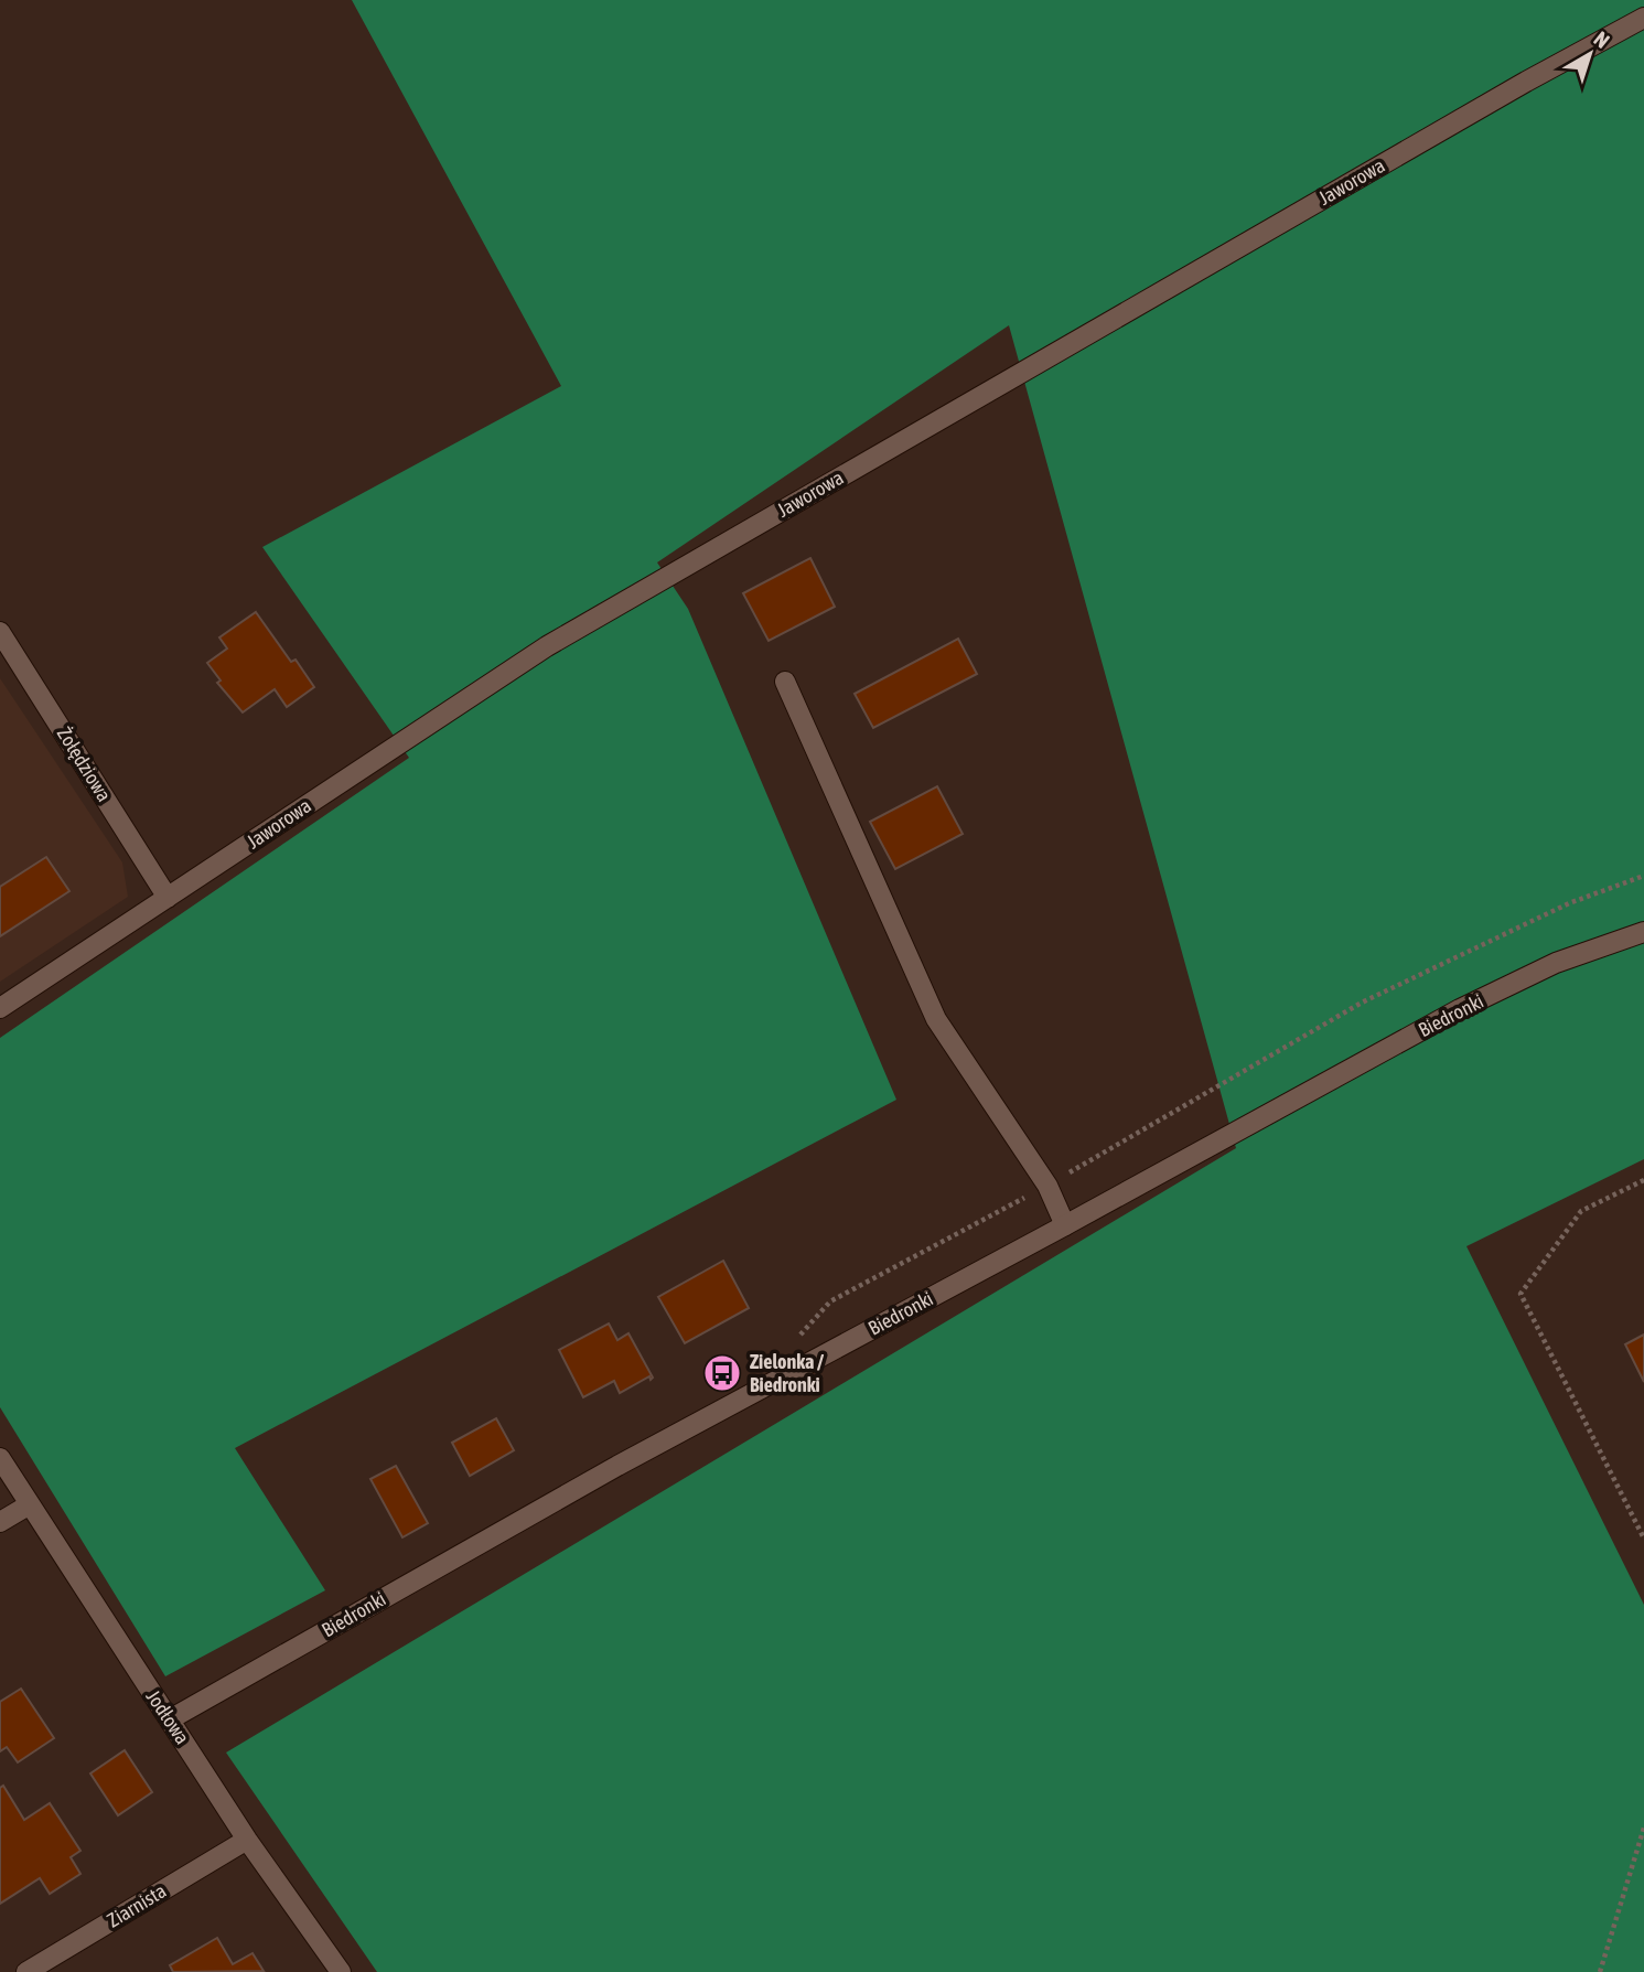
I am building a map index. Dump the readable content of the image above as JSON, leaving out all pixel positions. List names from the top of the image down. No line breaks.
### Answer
{"streets":{"street":["Jaworowa","Żołędziowa","Biedronki","Jodłowa","Ziarnista"]},"crossings":[["Jaworowa","Żołędziowa"],["Biedronki","Jodłowa"],["Jodłowa","Ziarnista"]],"places":{"bus stop":["Zielonka / Biedronki"]},"north":"top right"}
